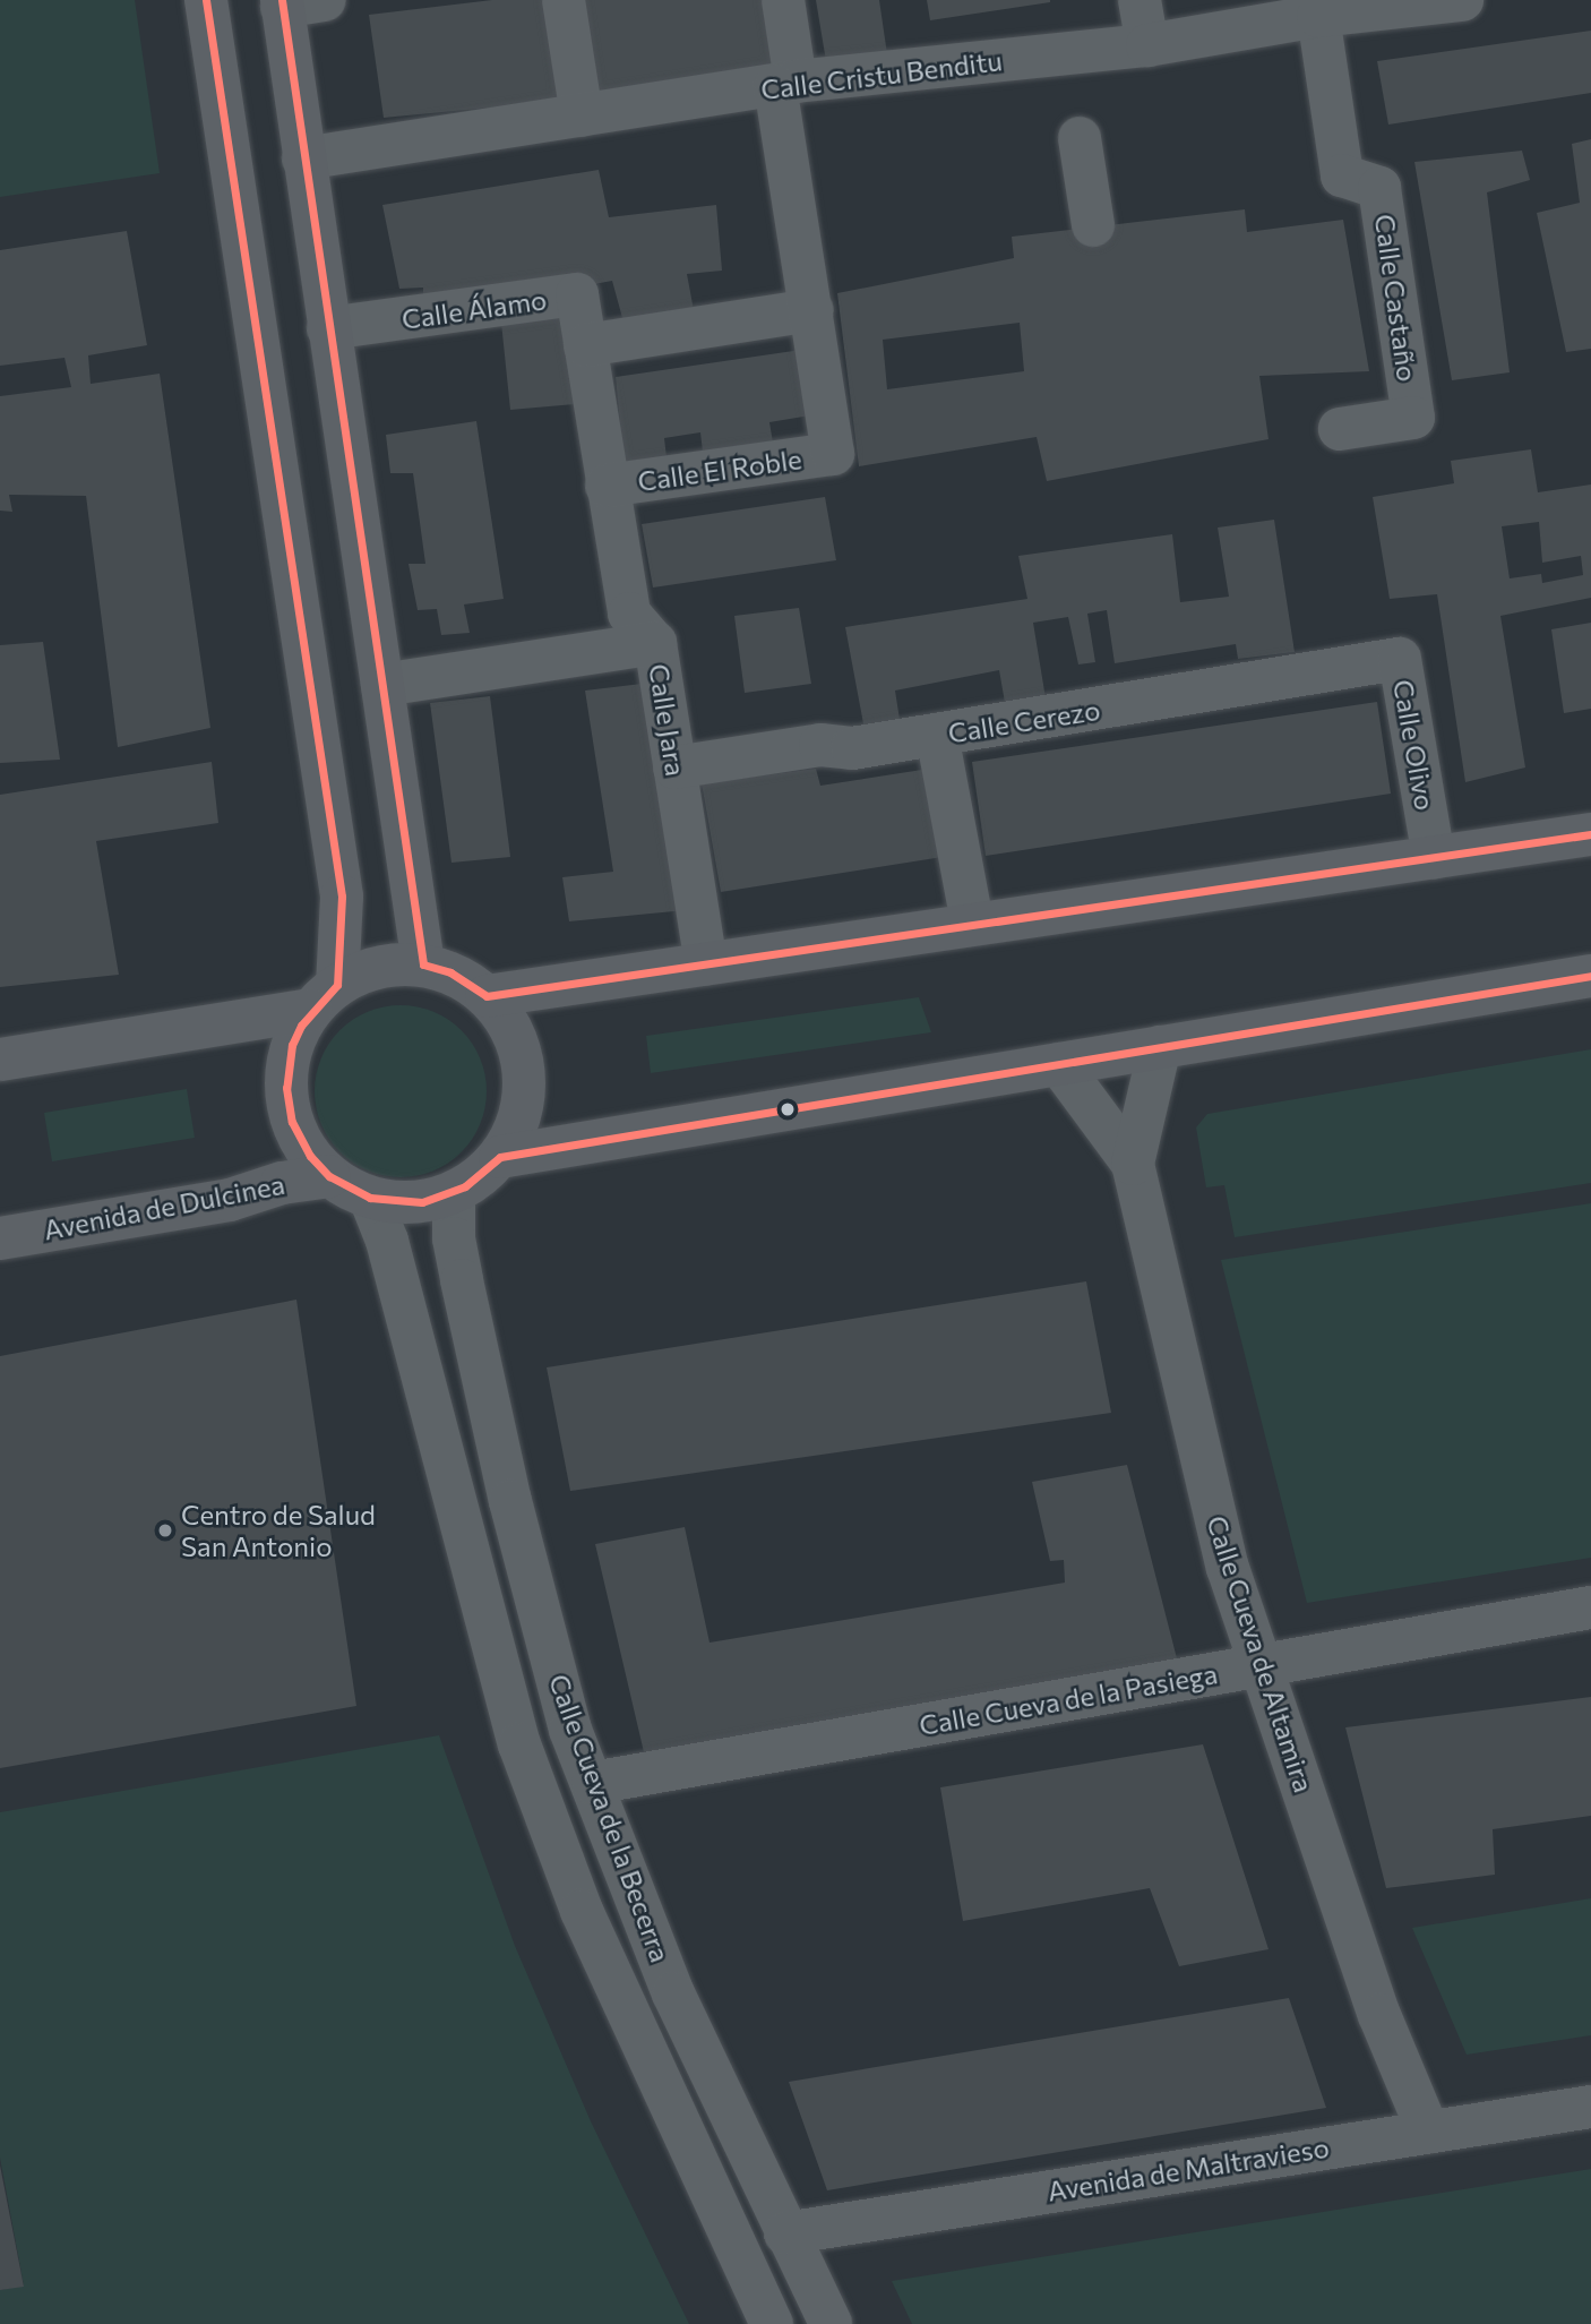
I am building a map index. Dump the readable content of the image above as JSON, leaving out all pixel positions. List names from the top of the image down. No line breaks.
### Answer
{"streets":{"main road":["Avenida de Dulcinea"],"street":["Calle Cristu Benditu","Calle Castaño","Calle Álamo","Calle El Roble","Calle Jara","Calle Cerezo","Calle Olivo","Calle Cueva de Altamira","Calle Cueva de la Pasiega","Calle Cueva de la Becerra","Avenida de Maltravieso"]},"crossings":[["Calle Cristu Benditu","Calle Castaño"],["Calle Álamo","Calle Jara"],["Calle El Roble","Calle Jara"],["Calle Jara","Calle Cerezo"],["Calle Cerezo","Calle Olivo"],["Avenida de Dulcinea","Calle Cueva de la Becerra"],["Calle Cueva de Altamira","Calle Cueva de la Pasiega"],["Calle Cueva de Altamira","Avenida de Maltravieso"],["Calle Cueva de la Pasiega","Calle Cueva de la Becerra"],["Calle Cueva de la Becerra","Avenida de Maltravieso"]],"places":["Centro de Salud San Antonio"]}
